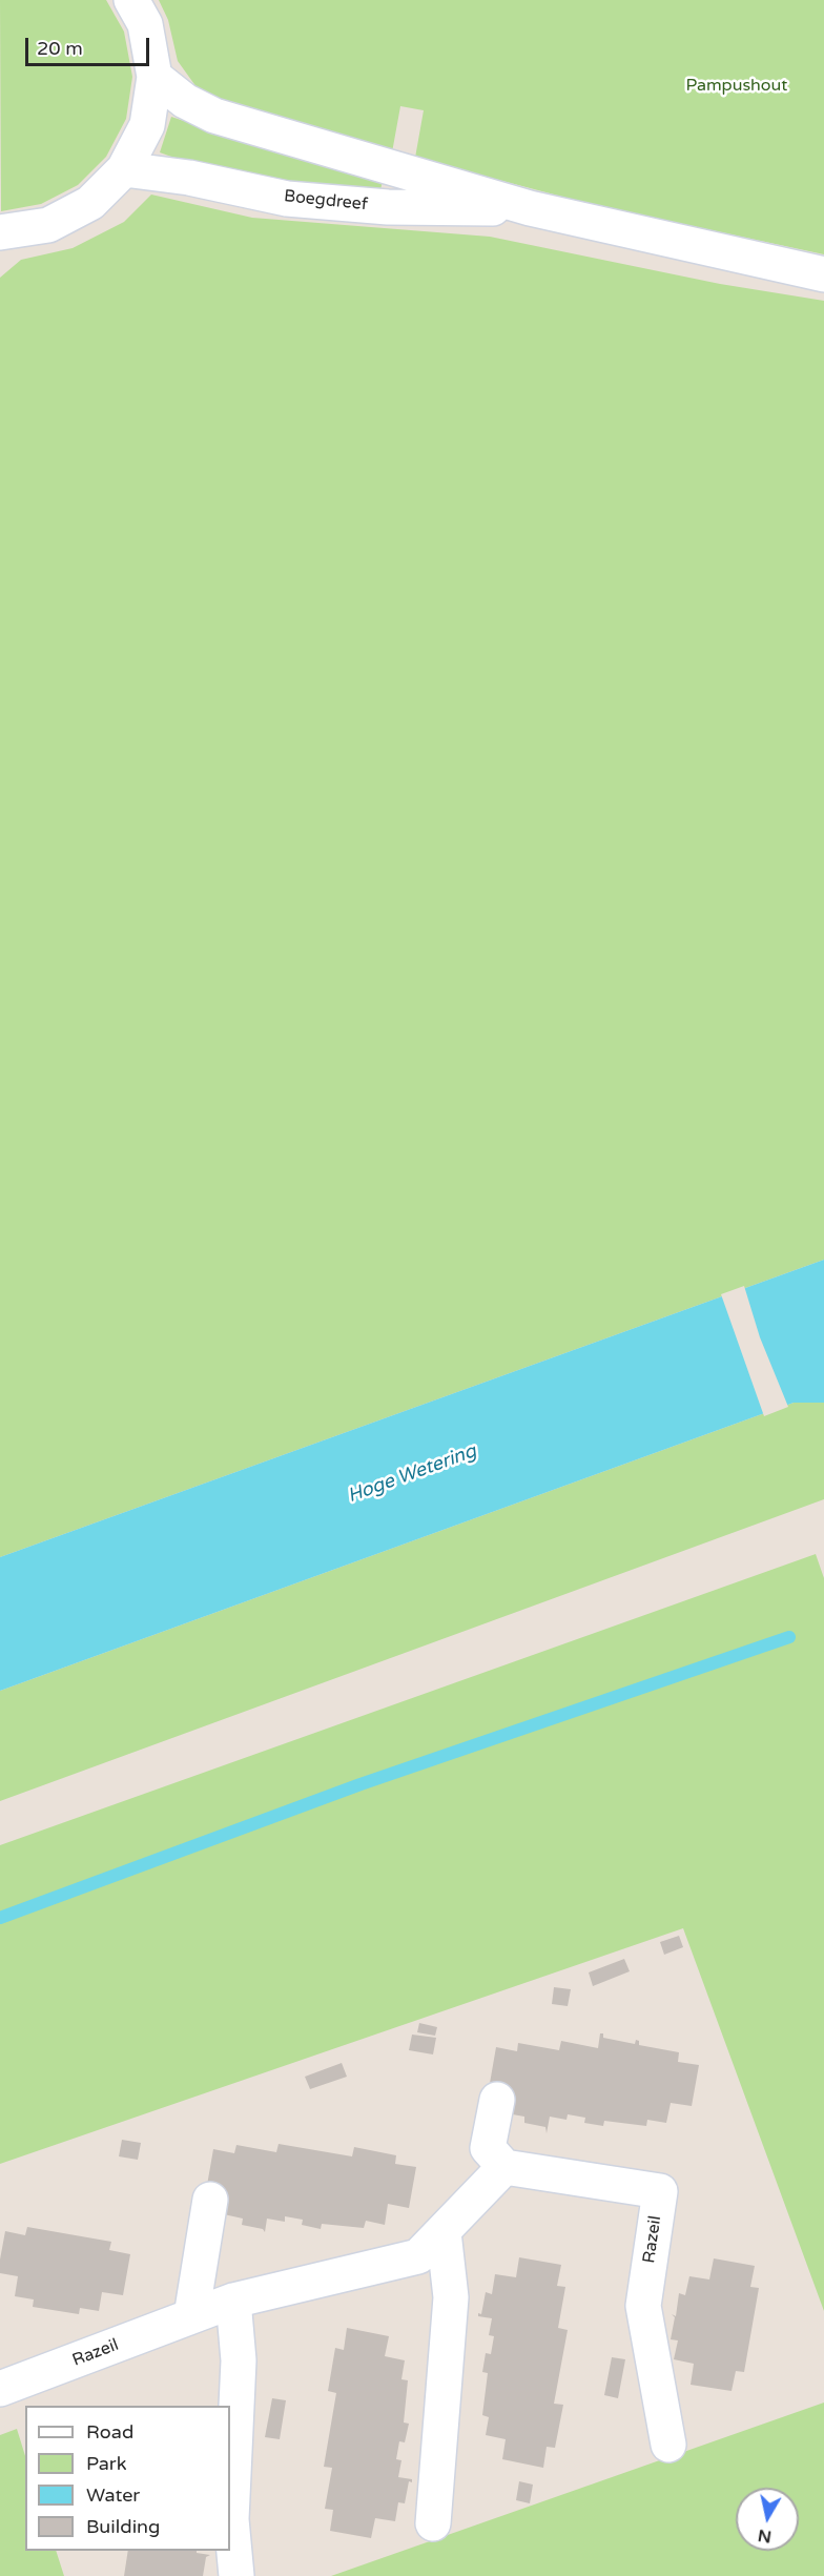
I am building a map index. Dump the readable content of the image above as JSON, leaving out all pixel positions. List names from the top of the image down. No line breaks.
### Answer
{"streets":{"street":["Boegdreef","Razeil"]},"water":["Hoge Wetering"],"parks":["Pampushout"],"legend":["Road","Park","Water","Building"],"scale_bar":"20 m","north":"bottom"}
